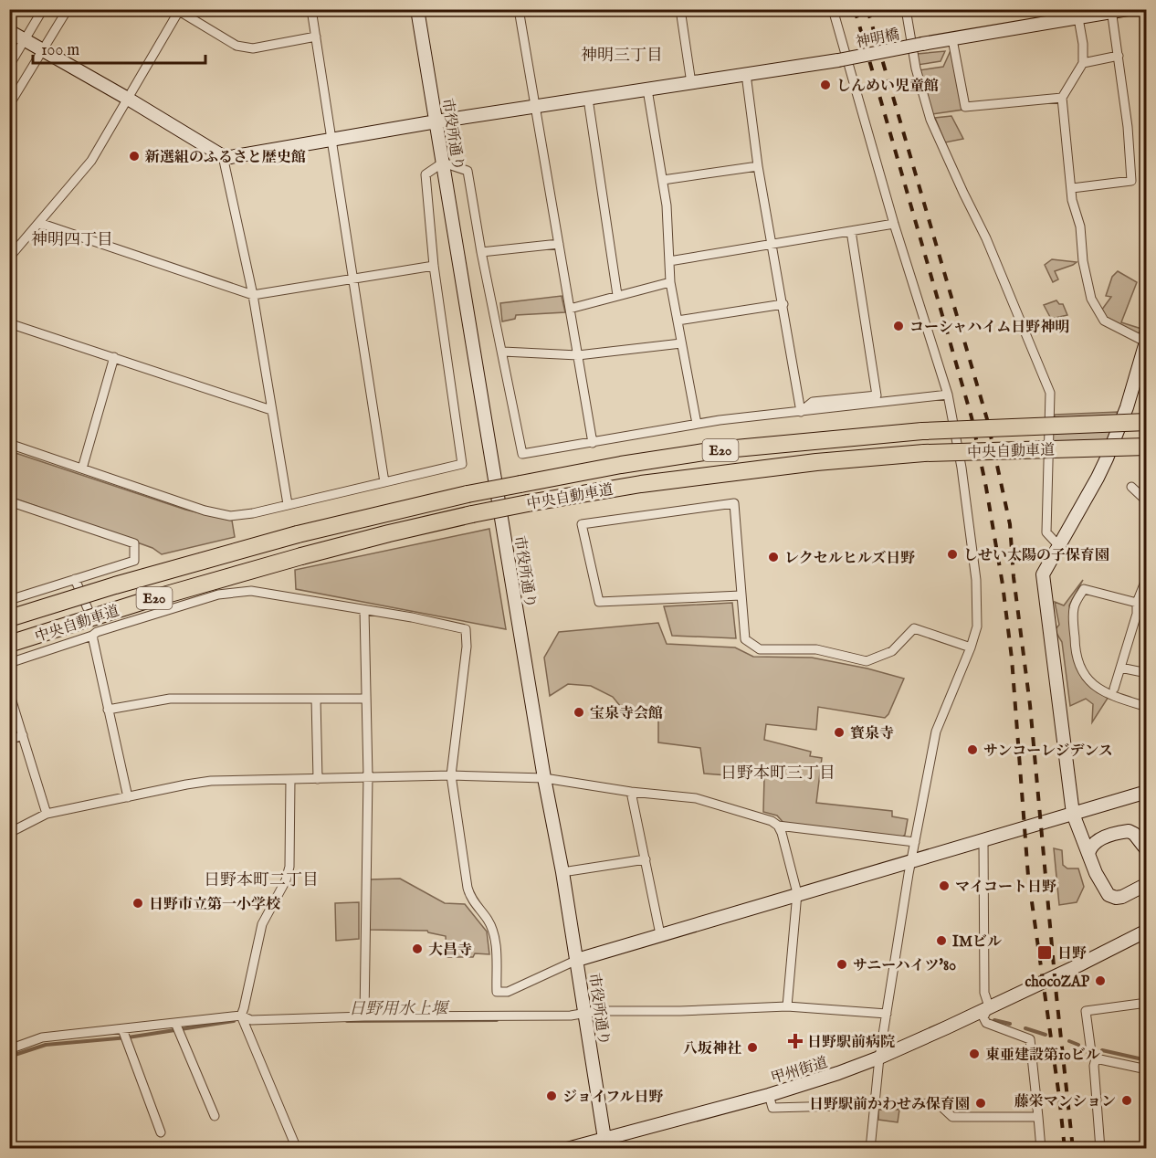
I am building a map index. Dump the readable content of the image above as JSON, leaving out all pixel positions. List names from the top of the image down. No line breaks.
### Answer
{"streets":{"highway":["E20","中央自動車道"],"street":["神明橋","市役所通り","甲州街道"]},"crossings":[["神明橋","市役所通り"],["市役所通り","甲州街道"]],"districts":["神明三丁目","神明四丁目","日野本町三丁目","日野本町二丁目"],"water":["日野用水上堰"],"places":{"other":["しんめい児童館","新選組のふるさと歴史館","コーシャハイム日野神明","しせい太陽の子保育園","レクセルヒルズ日野","宝泉寺会館","寳泉寺","サンコーレジデンス","マイコート日野","日野市立第一小学校","IMビル","大昌寺","サニーハイツ'80","chocoZAP","八坂神社","東亜建設第10ビル","ジョイフル日野","藤栄マンション","日野駅前かわせみ保育園"],"transit":["日野"],"health":["日野駅前病院"]},"scale_bar":"100 m"}
